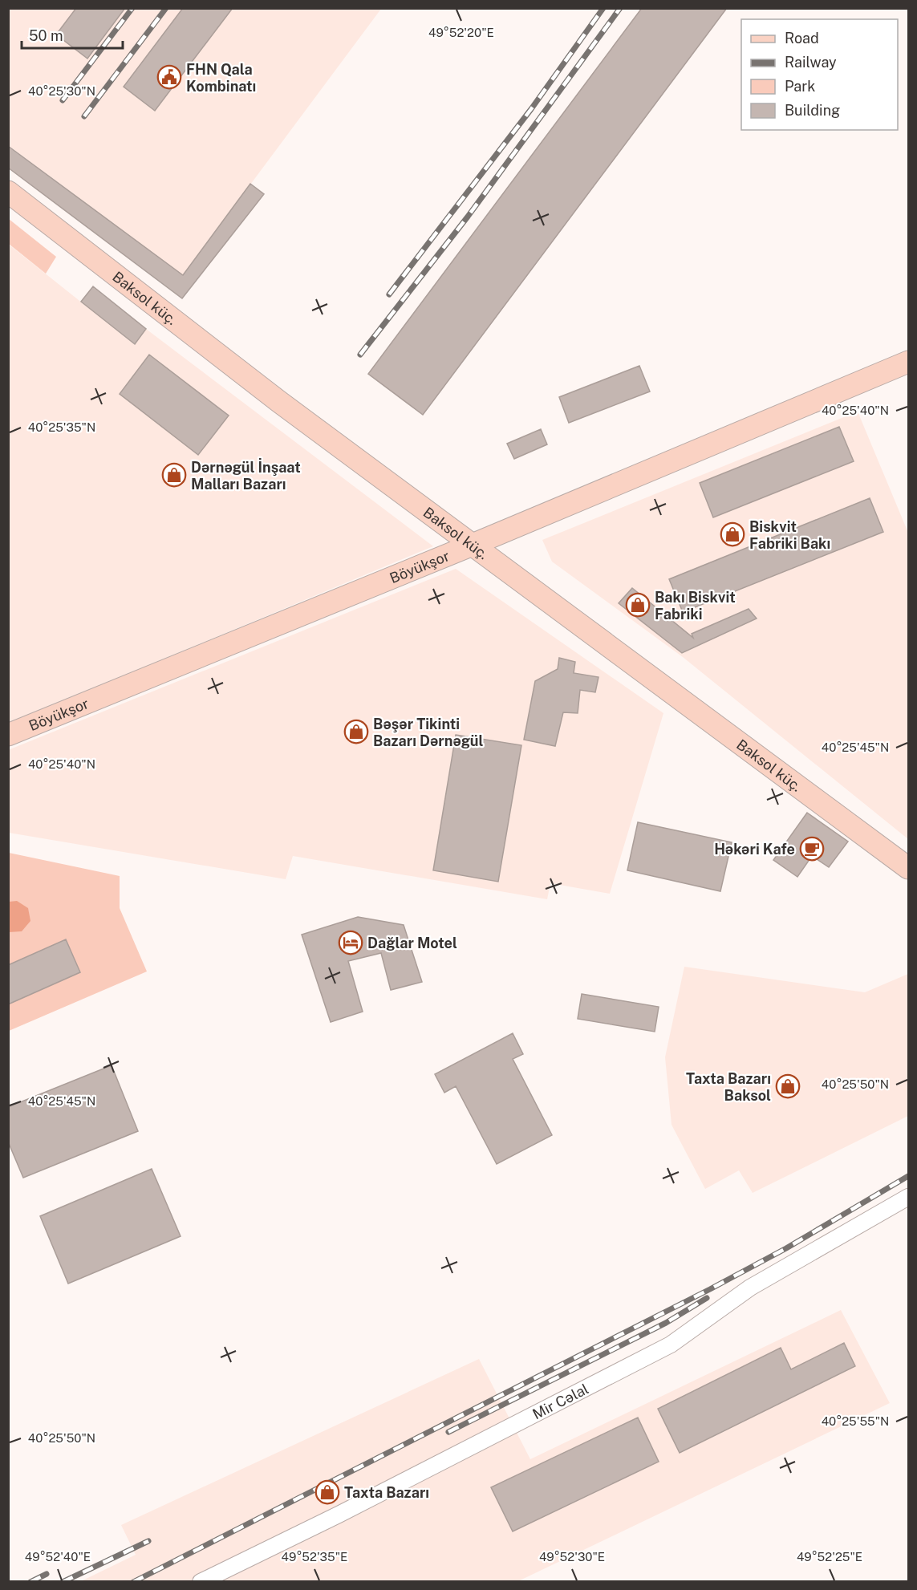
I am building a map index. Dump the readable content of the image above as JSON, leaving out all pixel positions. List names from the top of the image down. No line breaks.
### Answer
{"streets":{"main road":["Baksol küç.","Böyükşor"],"street":["Mir Cəlal"]},"crossings":[["Baksol küç.","Böyükşor"]],"places":{"public building":["FHN Qala Kombinatı"],"shop":["Dərnəgül İnşaat Malları Bazarı","Biskvit Fabriki Bakı","Bakı Biskvit Fabriki","Bəşər Tikinti Bazarı Dərnəgül","Taxta Bazarı Baksol","Taxta Bazarı"],"cafe":["Həkəri Kafe"],"hotel":["Dağlar Motel"]},"legend":["Road","Railway","Park","Building"],"scale_bar":"50 m","coordinates":["49°52'20\"E","40°25'30\"N","40°25'40\"N","40°25'35\"N","40°25'45\"N","40°25'50\"N","40°25'55\"N","49°52'40\"E","49°52'35\"E","49°52'30\"E","49°52'25\"E"]}
